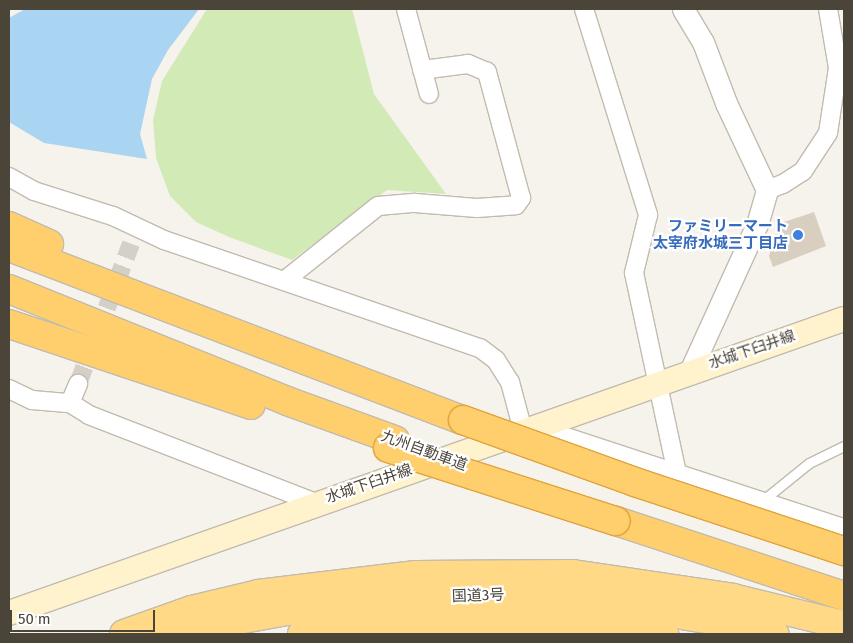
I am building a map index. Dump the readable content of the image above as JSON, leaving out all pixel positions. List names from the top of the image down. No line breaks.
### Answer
{"streets":{"highway":["九州自動車道","国道3号"],"main road":["水城下臼井線"]},"places":["ファミリーマート 太宰府水城三丁目店"],"scale_bar":"50 m"}
